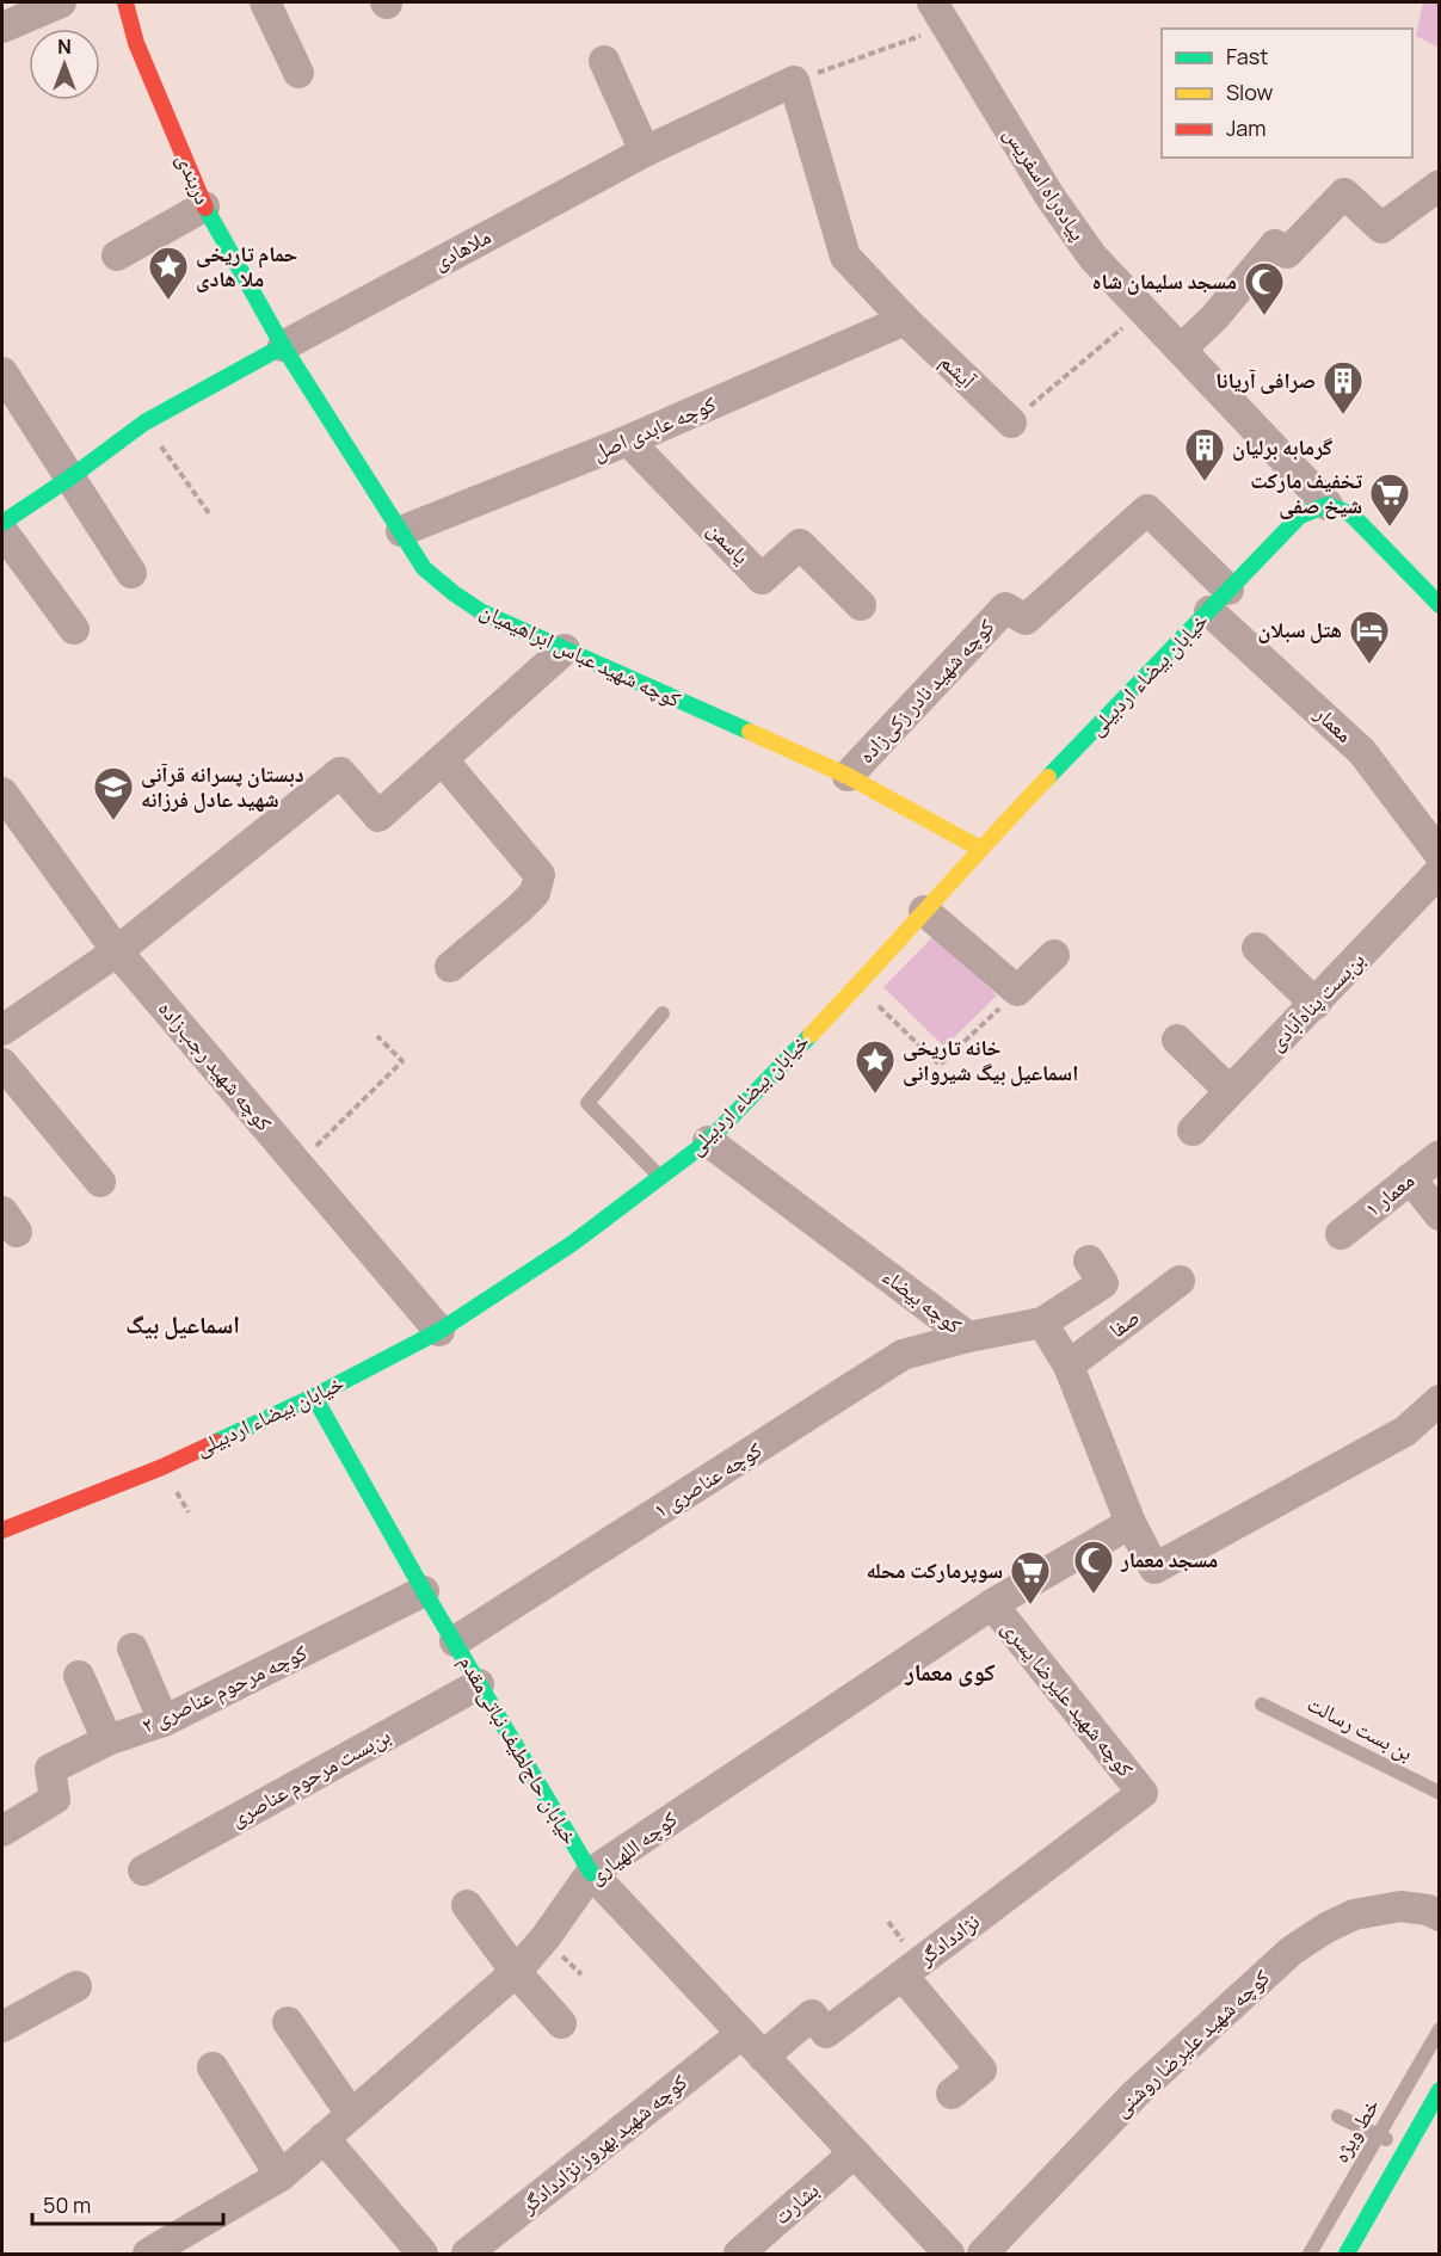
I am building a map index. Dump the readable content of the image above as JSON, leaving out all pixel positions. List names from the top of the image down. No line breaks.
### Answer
{"streets":{"street":["دربندی","پیاده‌راه اسفریس","ملاهادی","آیشم","کوچه عابدی اصل","یاسمن","کوچه شهید عباس ابراهیمیان","خیابان بیضاء اردبیلی","کوچه شهید نادر زکی‌زاده","معمار","بن‌بست پناه‌آبادی","کوچه شهید رجب‌زاده","معمار ۱","کوچه بیضاء","صفا","کوچه عناصری ۱","کوچه مرحوم عناصری ۲","کوچه شهید علیرضا یسری","خیابان حاج‌لطیف نباتی‌مقدم","بن‌بست مرحوم عناصری","کوچه اللهیاری","نژاددادگر","کوچه شهید علیرضا روشنی","کوچه شهید بهروز نژاددادگر","بشارت"],"lane":["بن بست رسالت","خط ویژه"]},"crossings":[["دربندی","ملاهادی"],["دربندی","کوچه شهید عباس ابراهیمیان"],["پیاده‌راه اسفریس","خیابان بیضاء اردبیلی"],["ملاهادی","آیشم"],["ملاهادی","کوچه شهید عباس ابراهیمیان"],["آیشم","کوچه عابدی اصل"],["کوچه عابدی اصل","یاسمن"],["کوچه عابدی اصل","کوچه شهید عباس ابراهیمیان"],["کوچه شهید عباس ابراهیمیان","خیابان بیضاء اردبیلی"],["کوچه شهید عباس ابراهیمیان","کوچه شهید نادر زکی‌زاده"],["خیابان بیضاء اردبیلی","کوچه شهید نادر زکی‌زاده"],["خیابان بیضاء اردبیلی","معمار"],["خیابان بیضاء اردبیلی","کوچه شهید رجب‌زاده"],["خیابان بیضاء اردبیلی","کوچه بیضاء"],["خیابان بیضاء اردبیلی","خیابان حاج‌لطیف نباتی‌مقدم"],["کوچه شهید نادر زکی‌زاده","معمار"],["کوچه بیضاء","کوچه عناصری ۱"],["کوچه عناصری ۱","خیابان حاج‌لطیف نباتی‌مقدم"],["کوچه مرحوم عناصری ۲","خیابان حاج‌لطیف نباتی‌مقدم"],["کوچه شهید علیرضا یسری","کوچه اللهیاری"],["کوچه شهید علیرضا یسری","نژاددادگر"],["خیابان حاج‌لطیف نباتی‌مقدم","بن‌بست مرحوم عناصری"],["خیابان حاج‌لطیف نباتی‌مقدم","کوچه اللهیاری"],["خیابان حاج‌لطیف نباتی‌مقدم","نژاددادگر"],["خیابان حاج‌لطیف نباتی‌مقدم","کوچه شهید بهروز نژاددادگر"],["خیابان حاج‌لطیف نباتی‌مقدم","بشارت"]],"districts":["اسماعیل بیگ","کوی معمار"],"places":{"place":["حمام تاریخی ملا هادی","خانه تاریخی اسماعیل بیگ شیروانی"],"mosque":["مسجد سلیمان شاه","مسجد معمار"],"building":["صرافی آریانا","گرمابه برلیان"],"supermarket":["تخفیف مارکت شیخ صفی","سوپرمارکت محله"],"hotel":["هتل سبلان"],"school or university":["دبستان پسرانه قرآنی شهید عادل فرزانه"]},"legend":["Fast","Slow","Jam"],"scale_bar":"50 m","north":"top"}
